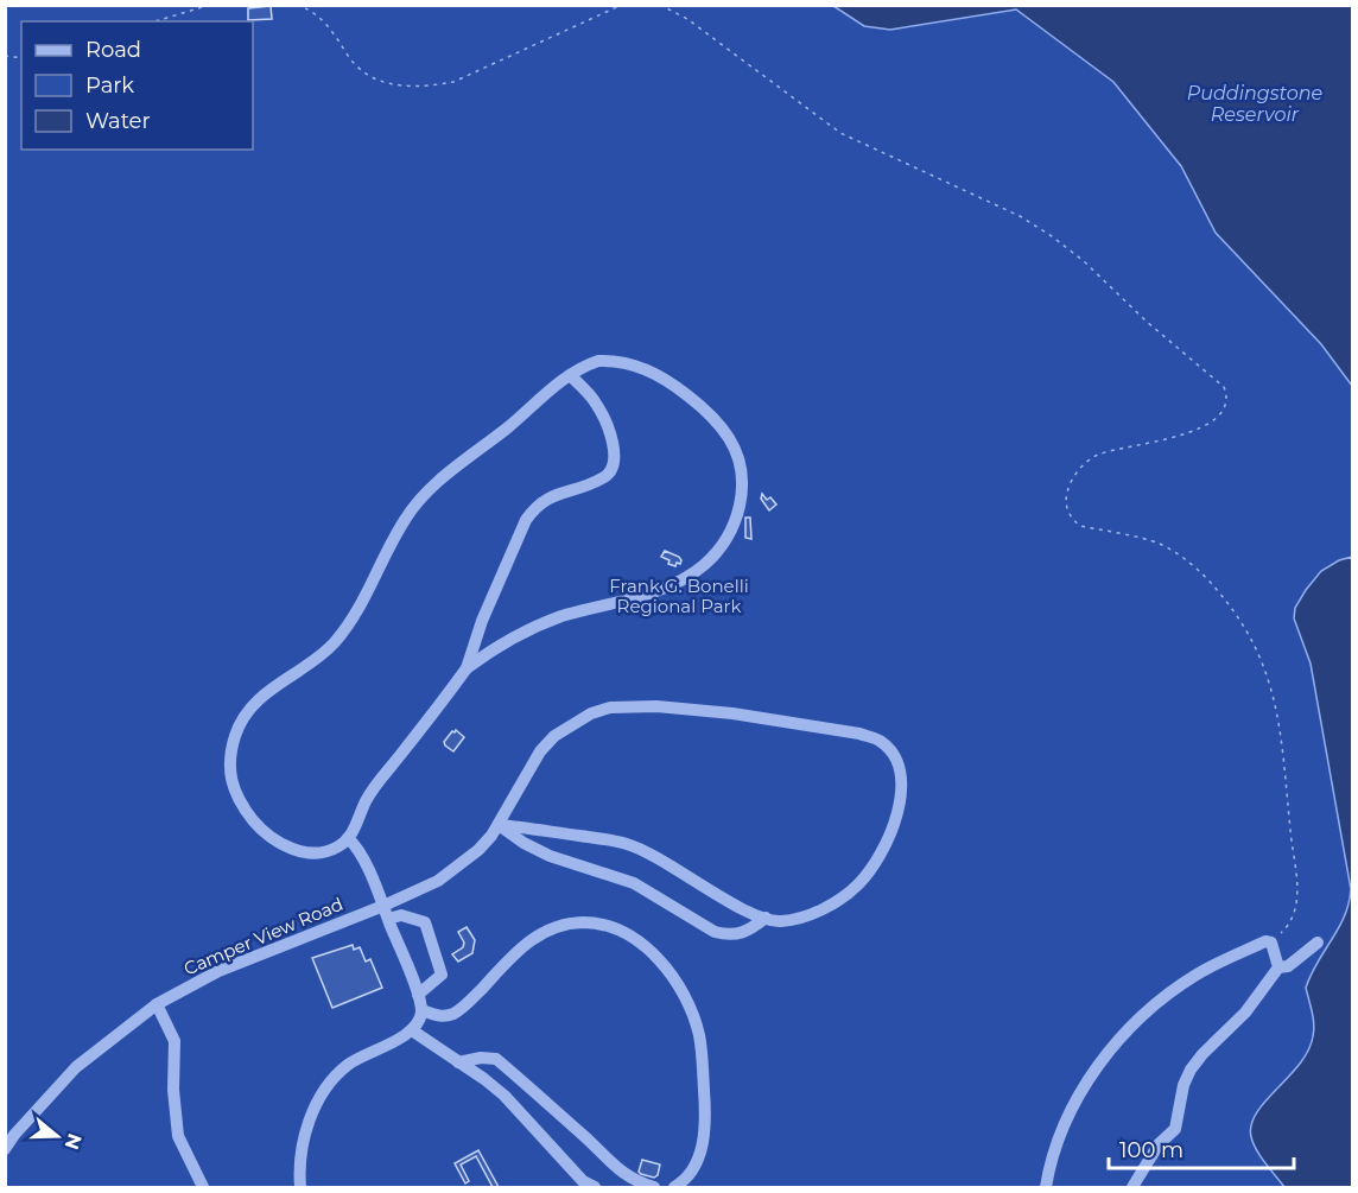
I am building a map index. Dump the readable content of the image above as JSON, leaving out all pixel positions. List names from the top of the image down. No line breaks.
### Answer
{"streets":{"lane":["Camper View Road"]},"water":["Puddingstone Reservoir"],"parks":["Frank G. Bonelli Regional Park"],"legend":["Road","Park","Water"],"scale_bar":"100 m","north":"right"}
